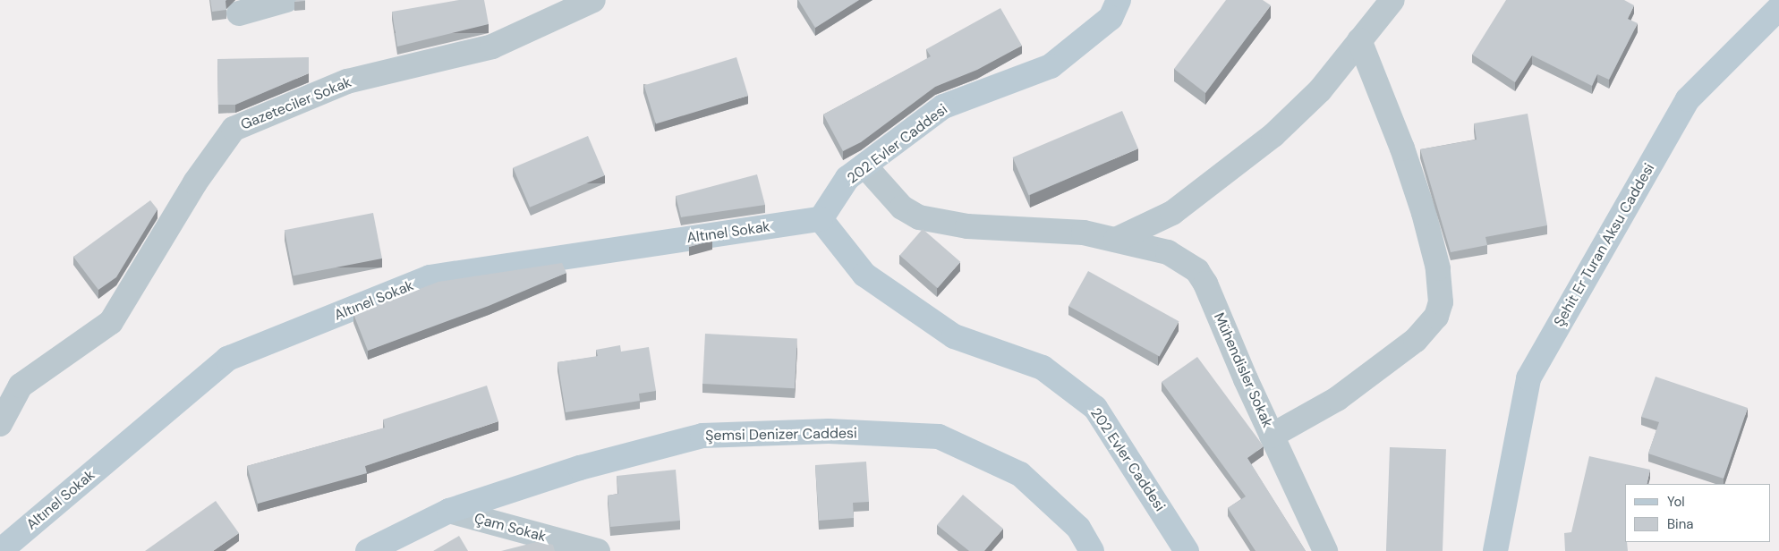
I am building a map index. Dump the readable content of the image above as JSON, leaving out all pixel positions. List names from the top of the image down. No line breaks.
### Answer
{"streets":{"street":["Gazeteciler Sokak","202 Evler Caddesi","Altınel Sokak","Şehit Er Turan Aksu Caddesi","Mühendisler Sokak","Şemsi Denizer Caddesi","Çam Sokak"]},"crossings":[["202 Evler Caddesi","Altınel Sokak"],["202 Evler Caddesi","Mühendisler Sokak"],["Şemsi Denizer Caddesi","Çam Sokak"]],"legend":["Yol","Bina"]}
